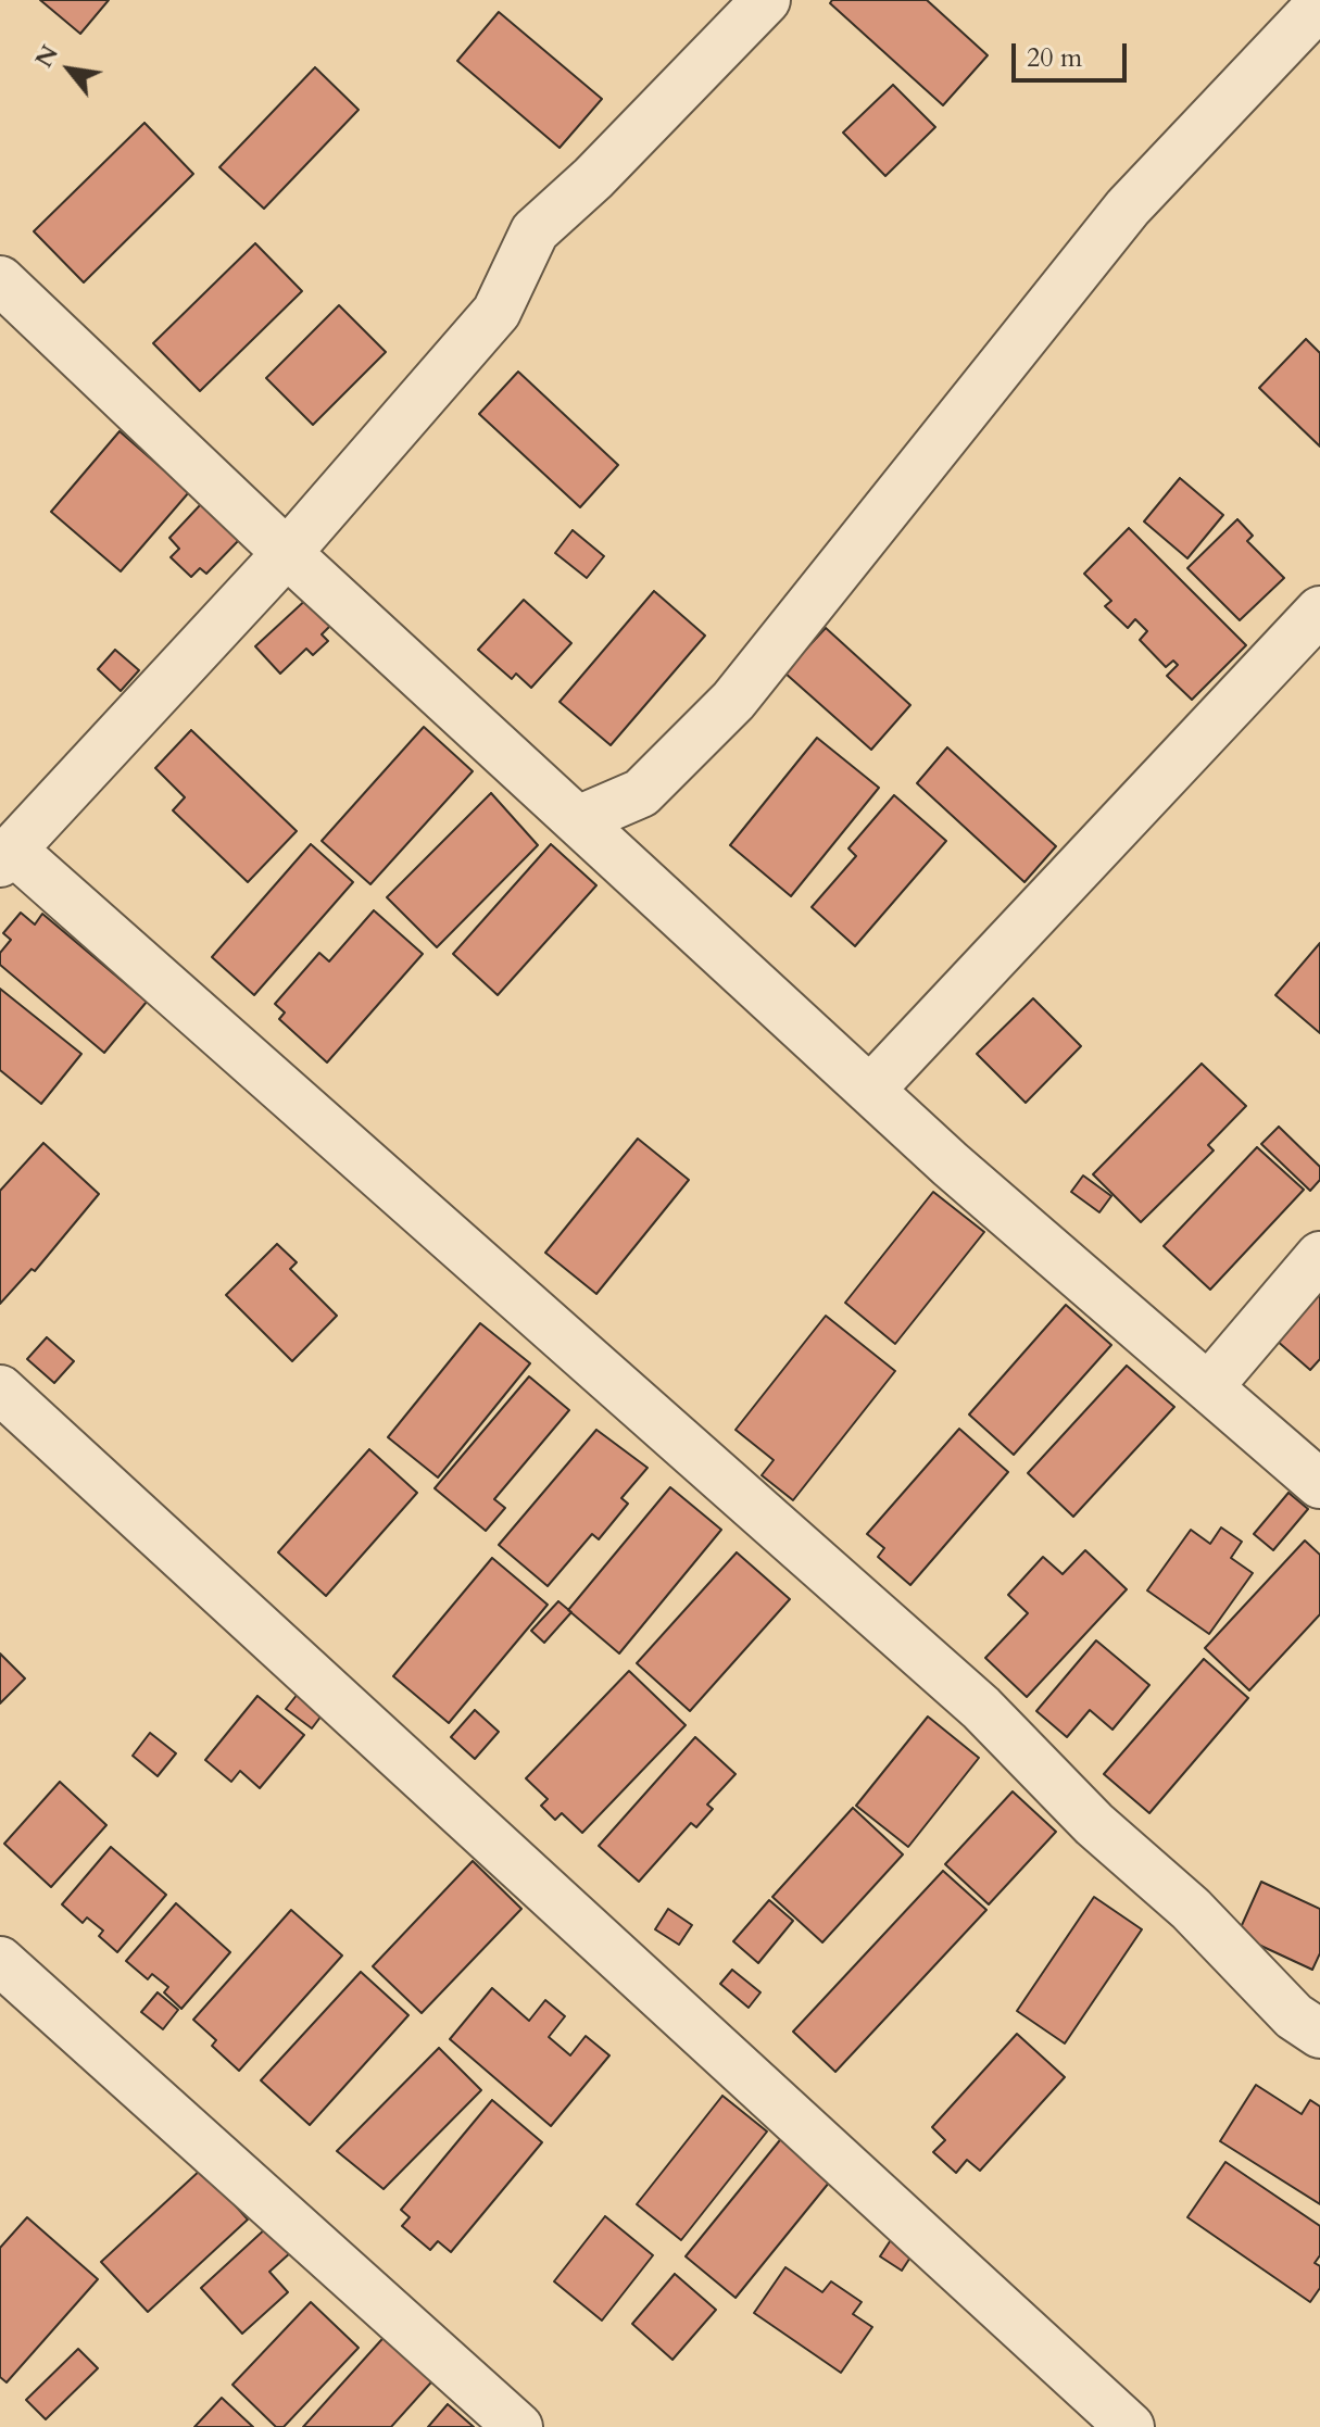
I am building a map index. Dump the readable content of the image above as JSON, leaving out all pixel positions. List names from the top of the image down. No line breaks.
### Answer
{"scale_bar":"20 m","north":"top left"}
